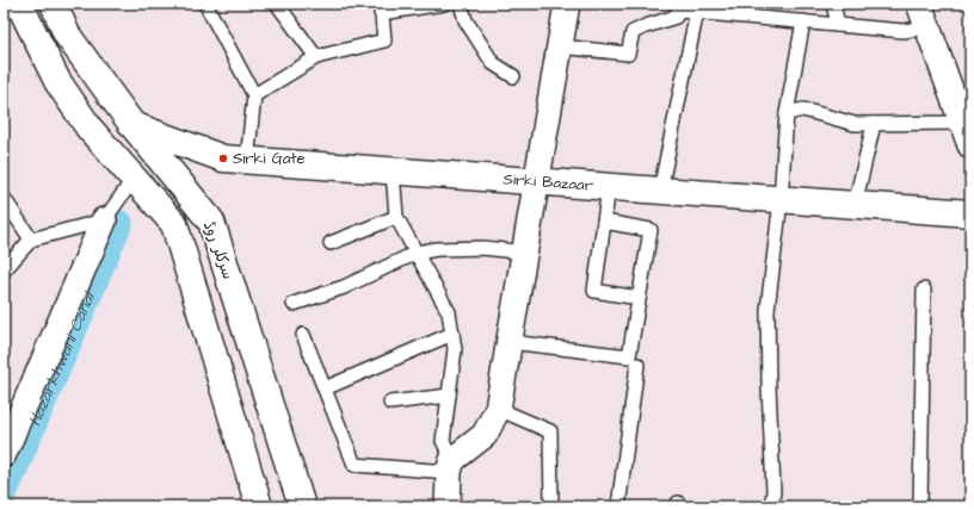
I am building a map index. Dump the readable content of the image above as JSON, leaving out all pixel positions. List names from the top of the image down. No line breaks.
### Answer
{"streets":{"main road":["Sirki Bazaar","سرکلر روڈ"]},"crossings":[["Sirki Bazaar","سرکلر روڈ"]],"water":["Hazarkhwani Canal"],"places":["Sirki Gate"]}
